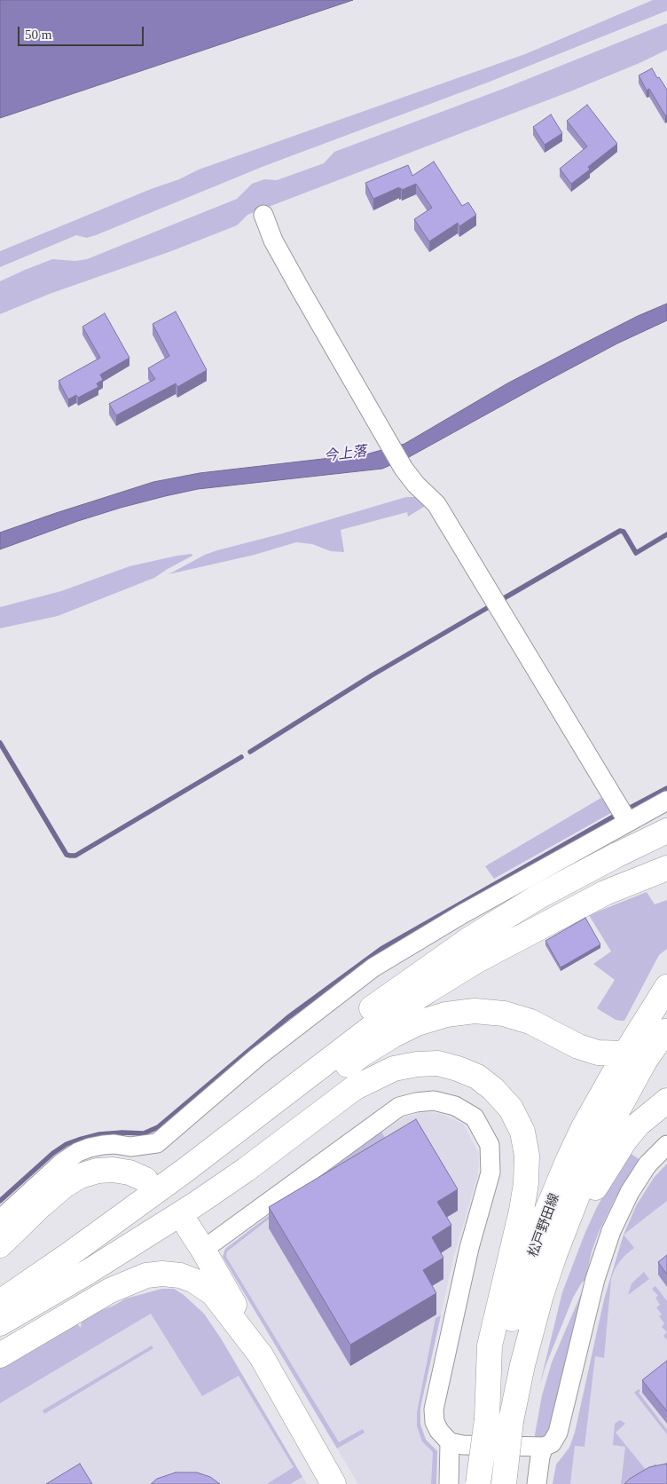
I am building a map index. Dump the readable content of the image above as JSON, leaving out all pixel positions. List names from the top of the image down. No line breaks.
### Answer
{"streets":{"main road":["松戸野田線"]},"water":["今上落"],"scale_bar":"50 m"}
